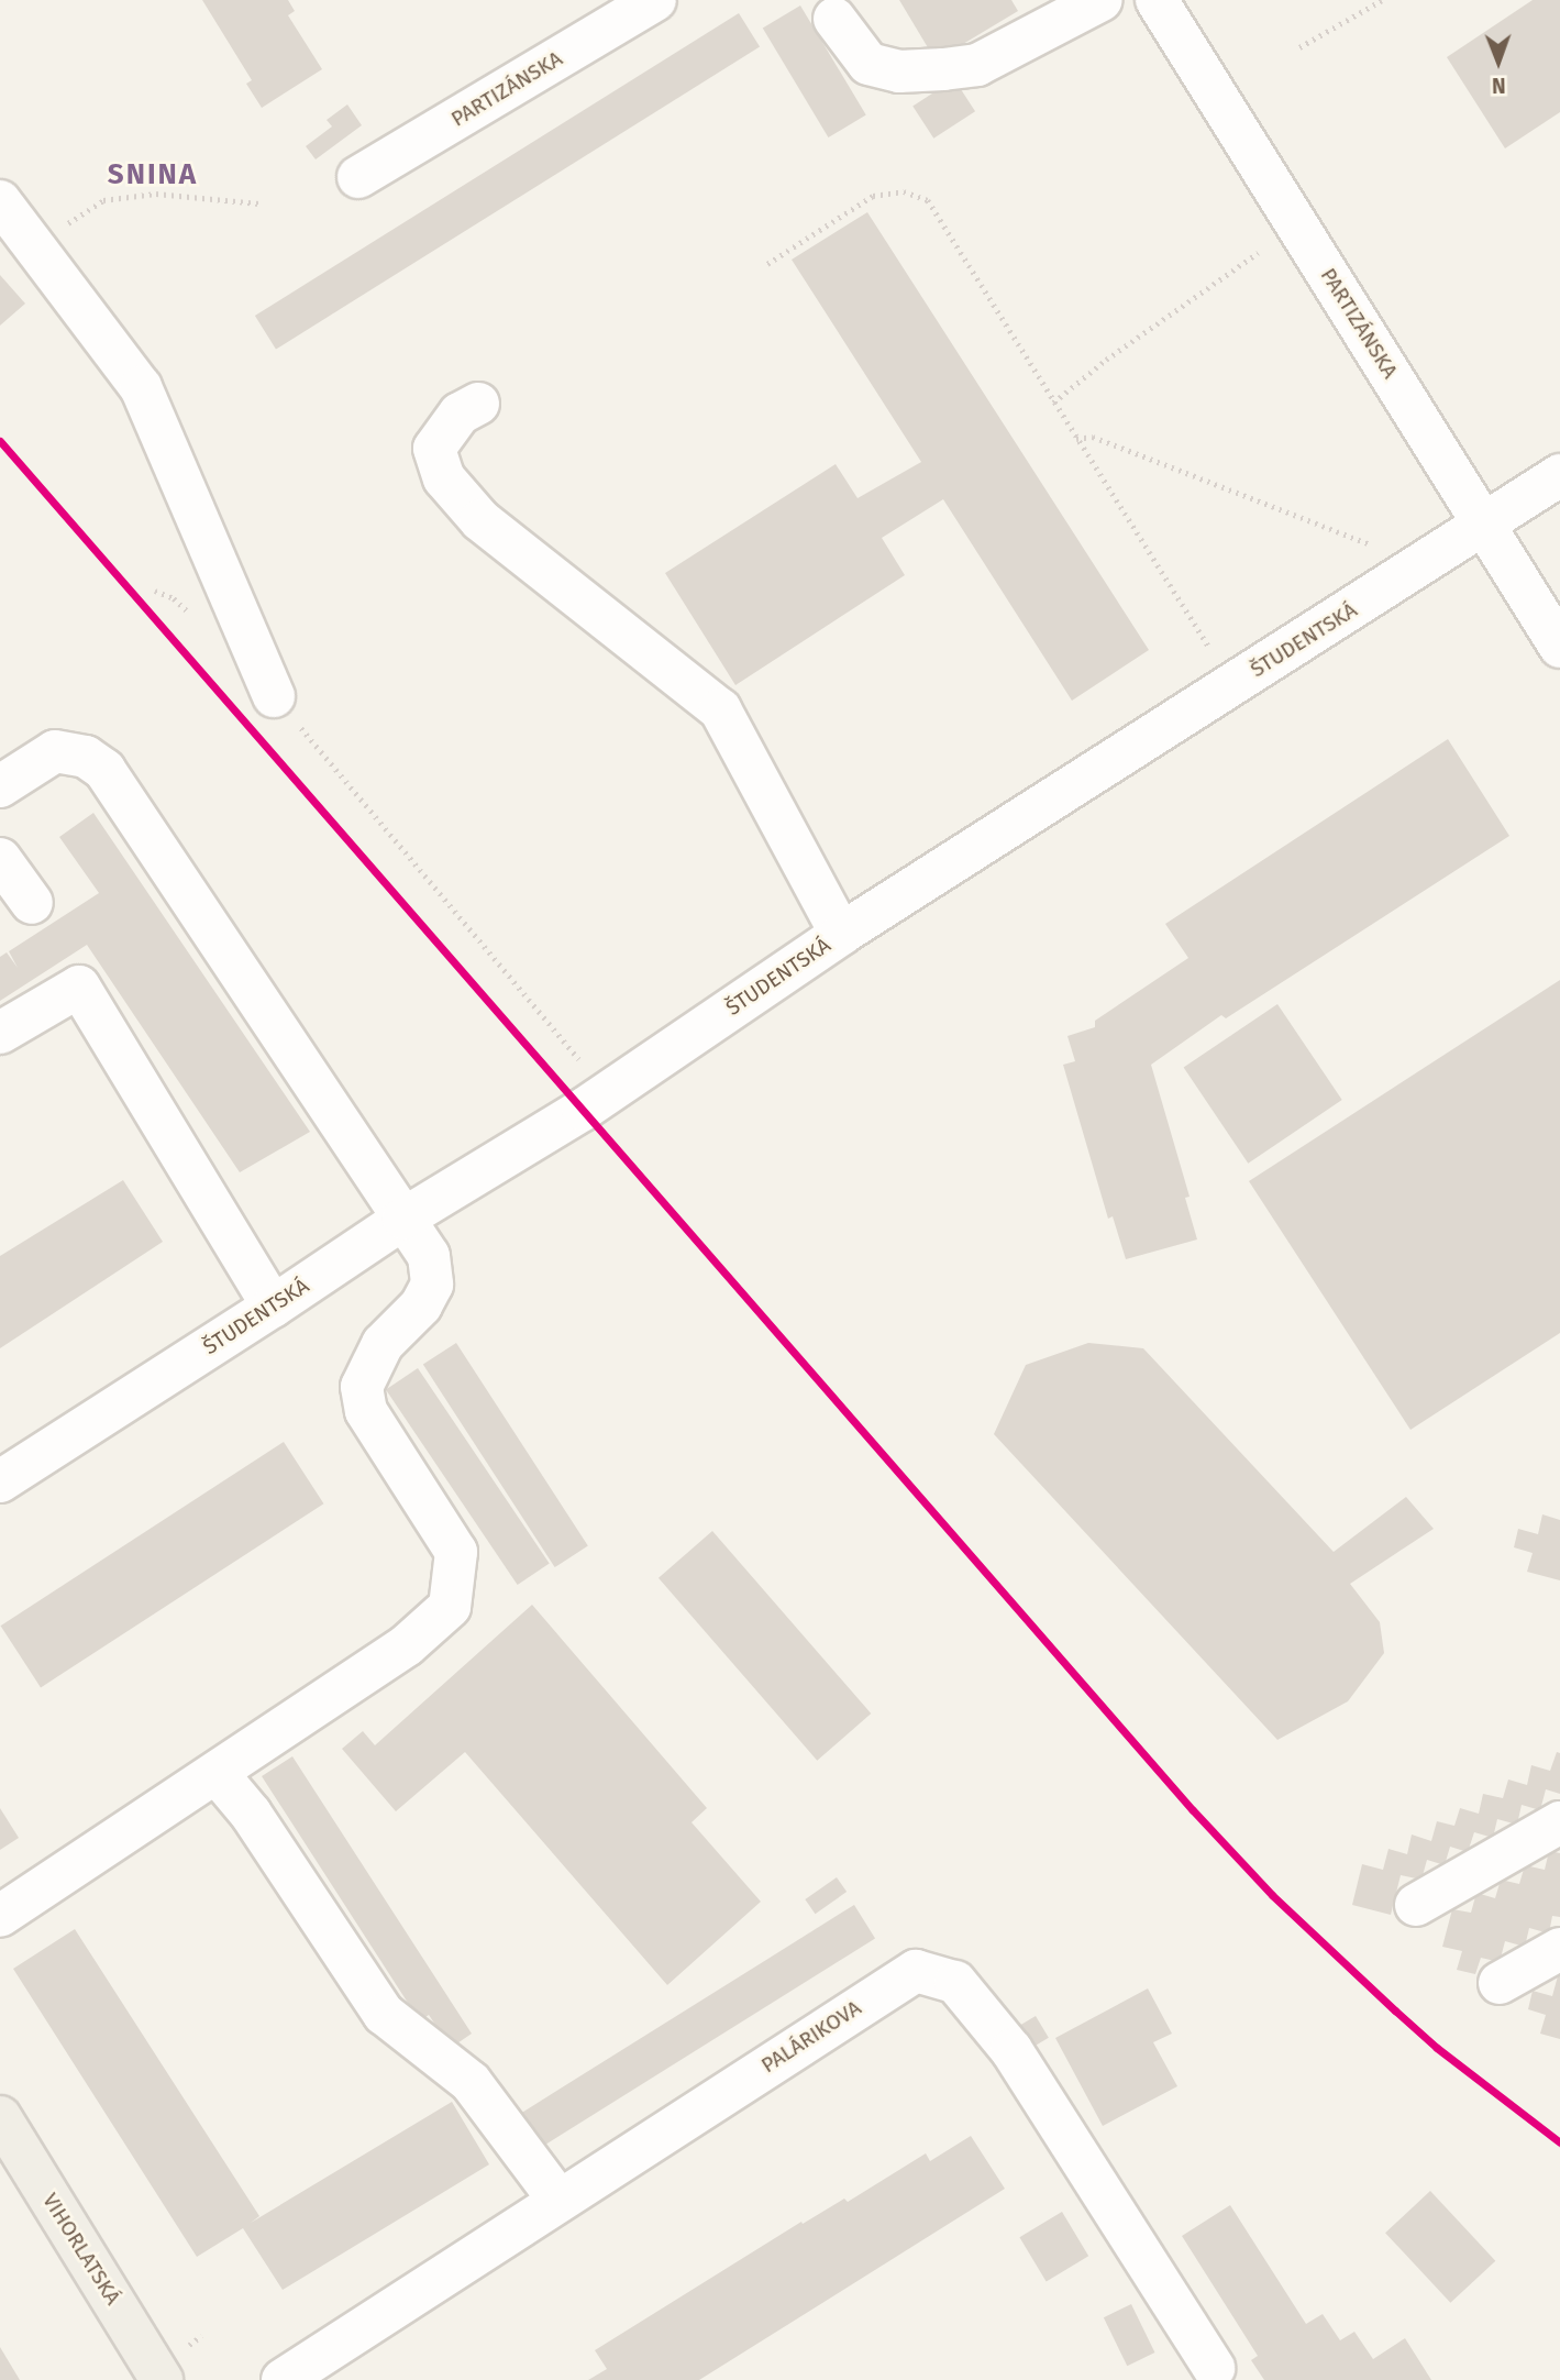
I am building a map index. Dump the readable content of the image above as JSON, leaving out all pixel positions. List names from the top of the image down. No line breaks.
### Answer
{"streets":{"main road":["VIHORLATSKÁ"],"street":["PARTIZÁNSKA","ŠTUDENTSKÁ","PALÁRIKOVA"]},"crossings":[["PARTIZÁNSKA","ŠTUDENTSKÁ"]],"districts":["SNINA"],"north":"bottom"}
